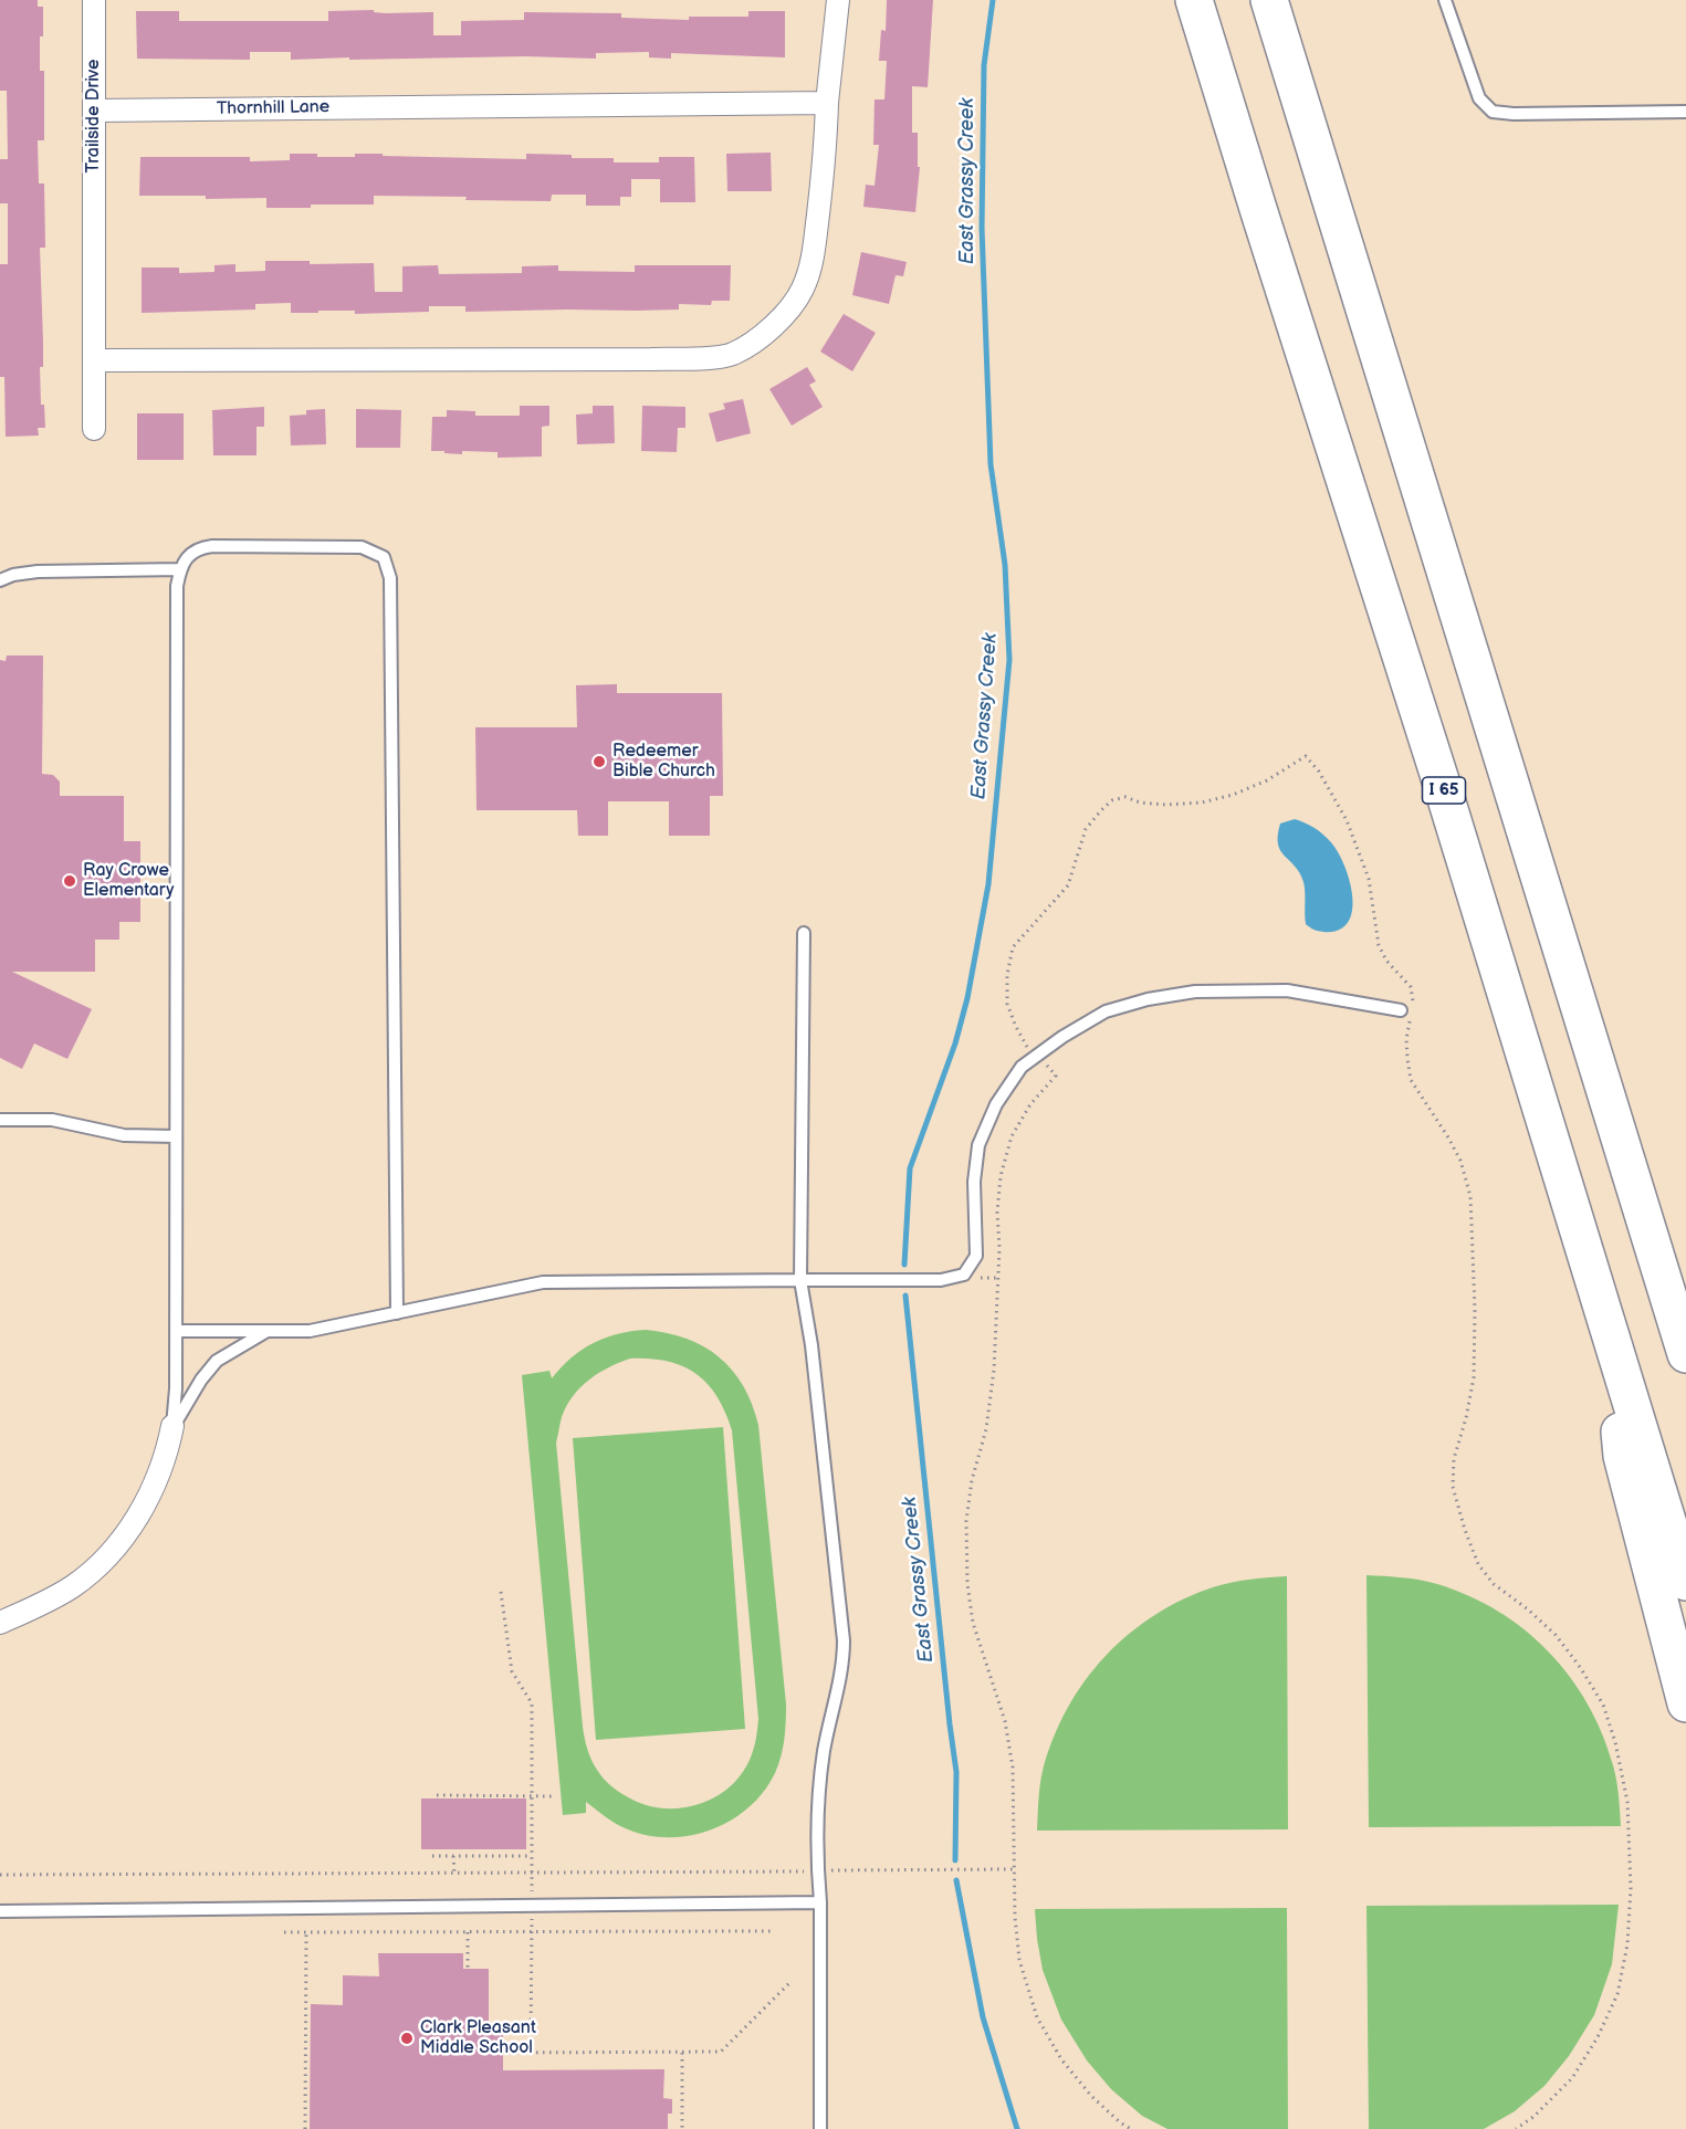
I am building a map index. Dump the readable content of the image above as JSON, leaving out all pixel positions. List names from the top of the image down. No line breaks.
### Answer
{"streets":{"highway":["I 65"],"street":["Thornhill Lane","Trailside Drive"]},"crossings":[["Thornhill Lane","Trailside Drive"]],"water":["East Grassy Creek"],"places":["Redeemer Bible Church","Ray Crowe Elementary","Clark Pleasant Middle School"]}
